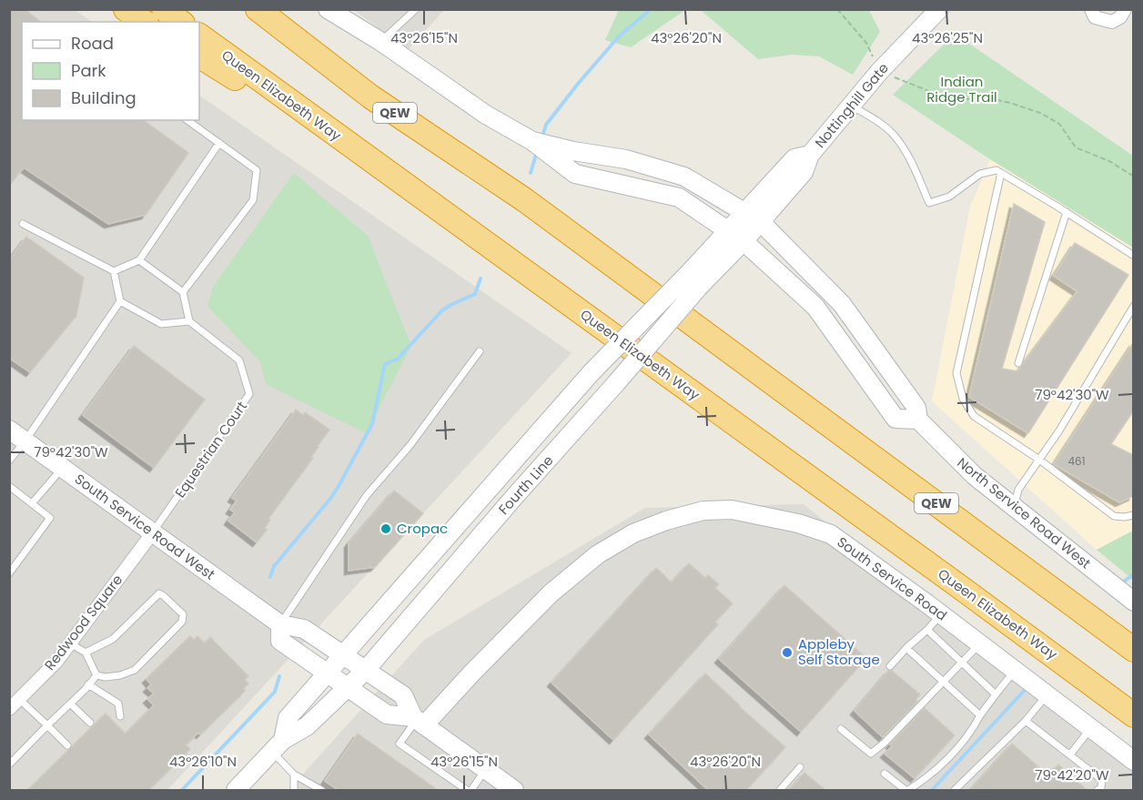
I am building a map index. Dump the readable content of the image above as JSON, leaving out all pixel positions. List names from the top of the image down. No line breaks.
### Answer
{"streets":{"highway":["Queen Elizabeth Way","QEW"],"street":["Nottinghill Gate","Fourth Line","North Service Road West","South Service Road West","South Service Road","Redwood Square"],"lane":["Equestrian Court"]},"crossings":[["Queen Elizabeth Way","Fourth Line"],["Nottinghill Gate","Fourth Line"],["Nottinghill Gate","North Service Road West"],["Equestrian Court","South Service Road West"],["Equestrian Court","Redwood Square"],["Fourth Line","North Service Road West"],["Fourth Line","South Service Road West"],["South Service Road West","South Service Road"],["South Service Road West","Redwood Square"]],"parks":["Indian Ridge Trail"],"places":["Cropac","Appleby Self Storage"],"house_numbers":["461"],"legend":["Road","Park","Building"],"coordinates":["43°26'15\"N","43°26'20\"N","43°26'25\"N","79°42'30\"W","43°26'10\"N","79°42'20\"W"]}
